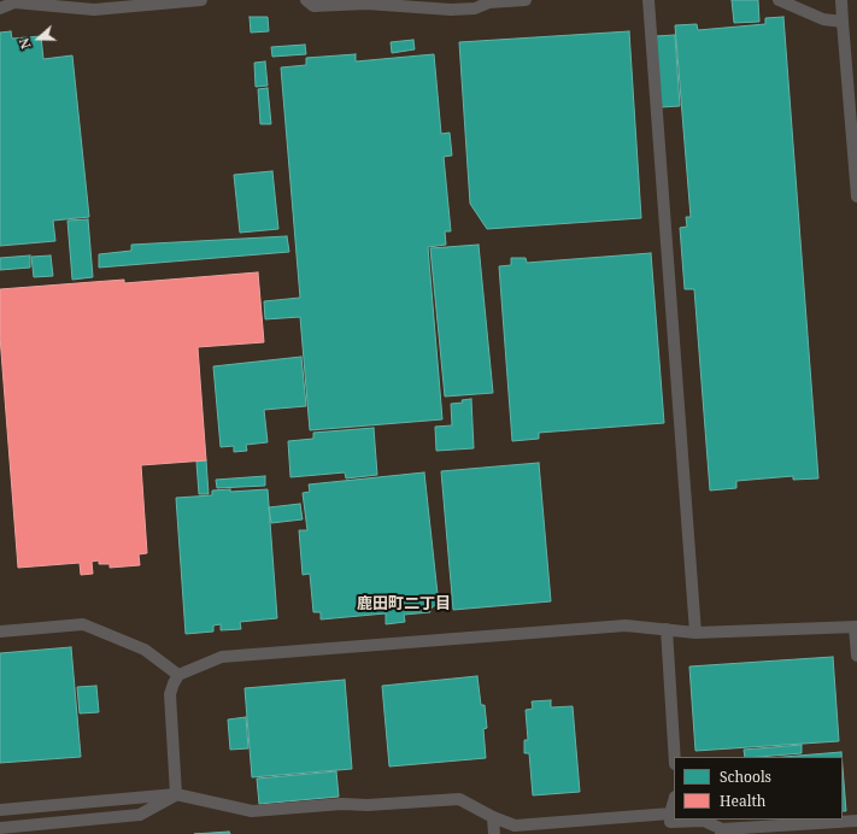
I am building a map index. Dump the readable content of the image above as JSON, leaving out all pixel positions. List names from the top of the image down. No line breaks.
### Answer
{"districts":["鹿田町二丁目"],"legend":["Schools","Health"],"north":"left"}
